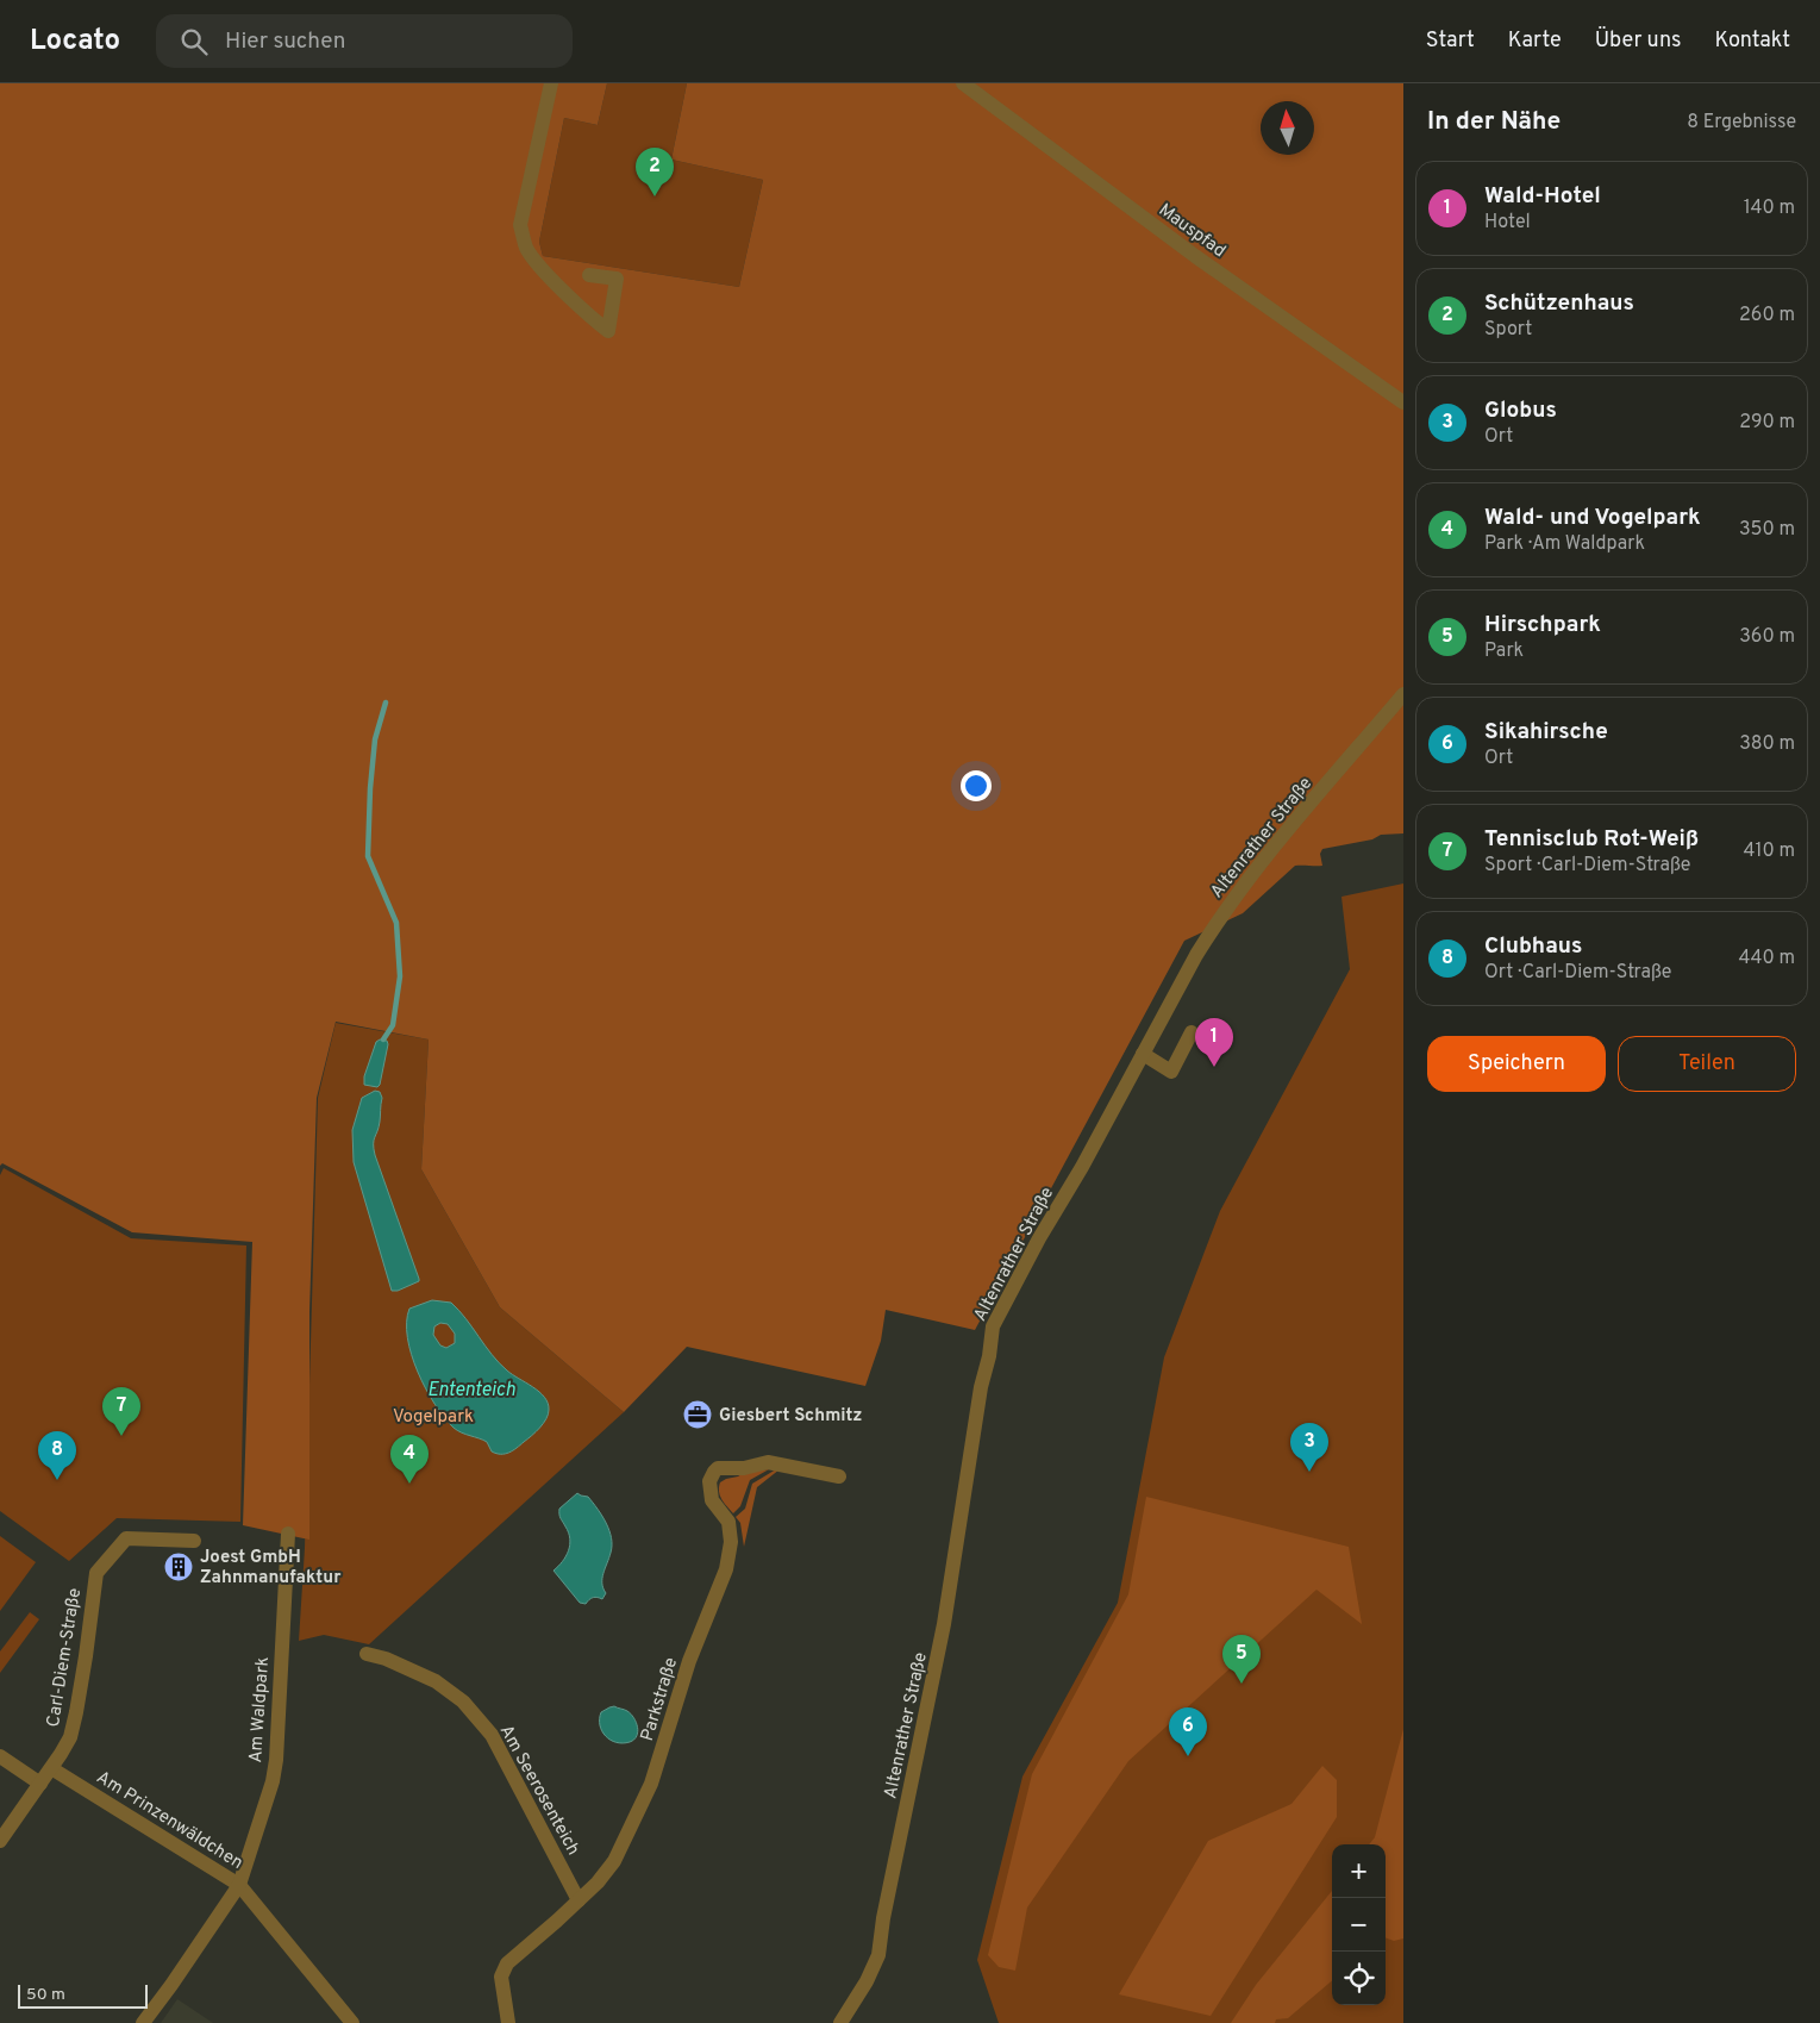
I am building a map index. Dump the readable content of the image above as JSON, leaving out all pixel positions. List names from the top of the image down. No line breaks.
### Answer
{"streets":{"street":["Mauspfad","Altenrather Straße","Carl-Diem-Straße","Parkstraße","Am Waldpark","Am Seerosenteich","Am Prinzenwäldchen"]},"crossings":[["Carl-Diem-Straße","Am Prinzenwäldchen"],["Parkstraße","Am Seerosenteich"],["Am Waldpark","Am Prinzenwäldchen"]],"water":["Ententeich"],"parks":["Vogelpark"],"places":{"office":["Giesbert Schmitz"],"building":["Joest GmbH Zahnmanufaktur"]},"scale_bar":"50 m","north":"top","page":{"header":"Locato","search":"Hier suchen","nav":["Start","Karte","Über uns","Kontakt"],"heading":["In der Nähe","8 Ergebnisse"],"pins":["2","1","7","3","8","4","5","6"],"list":[{"mark":"1","name":"Wald-Hotel","note":"Hotel","value":"140 m"},{"mark":"2","name":"Schützenhaus","note":"Sport","value":"260 m"},{"mark":"3","name":"Globus","note":"Ort","value":"290 m"},{"mark":"4","name":"Wald- und Vogelpark","note":"Park · Am Waldpark","value":"350 m"},{"mark":"5","name":"Hirschpark","note":"Park","value":"360 m"},{"mark":"6","name":"Sikahirsche","note":"Ort","value":"380 m"},{"mark":"7","name":"Tennisclub Rot-Weiß","note":"Sport · Carl-Diem-Straße","value":"410 m"},{"mark":"8","name":"Clubhaus","note":"Ort · Carl-Diem-Straße","value":"440 m"}],"buttons":["Speichern","Teilen"],"map_buttons":["+","−"],"scale":"50 m"}}
